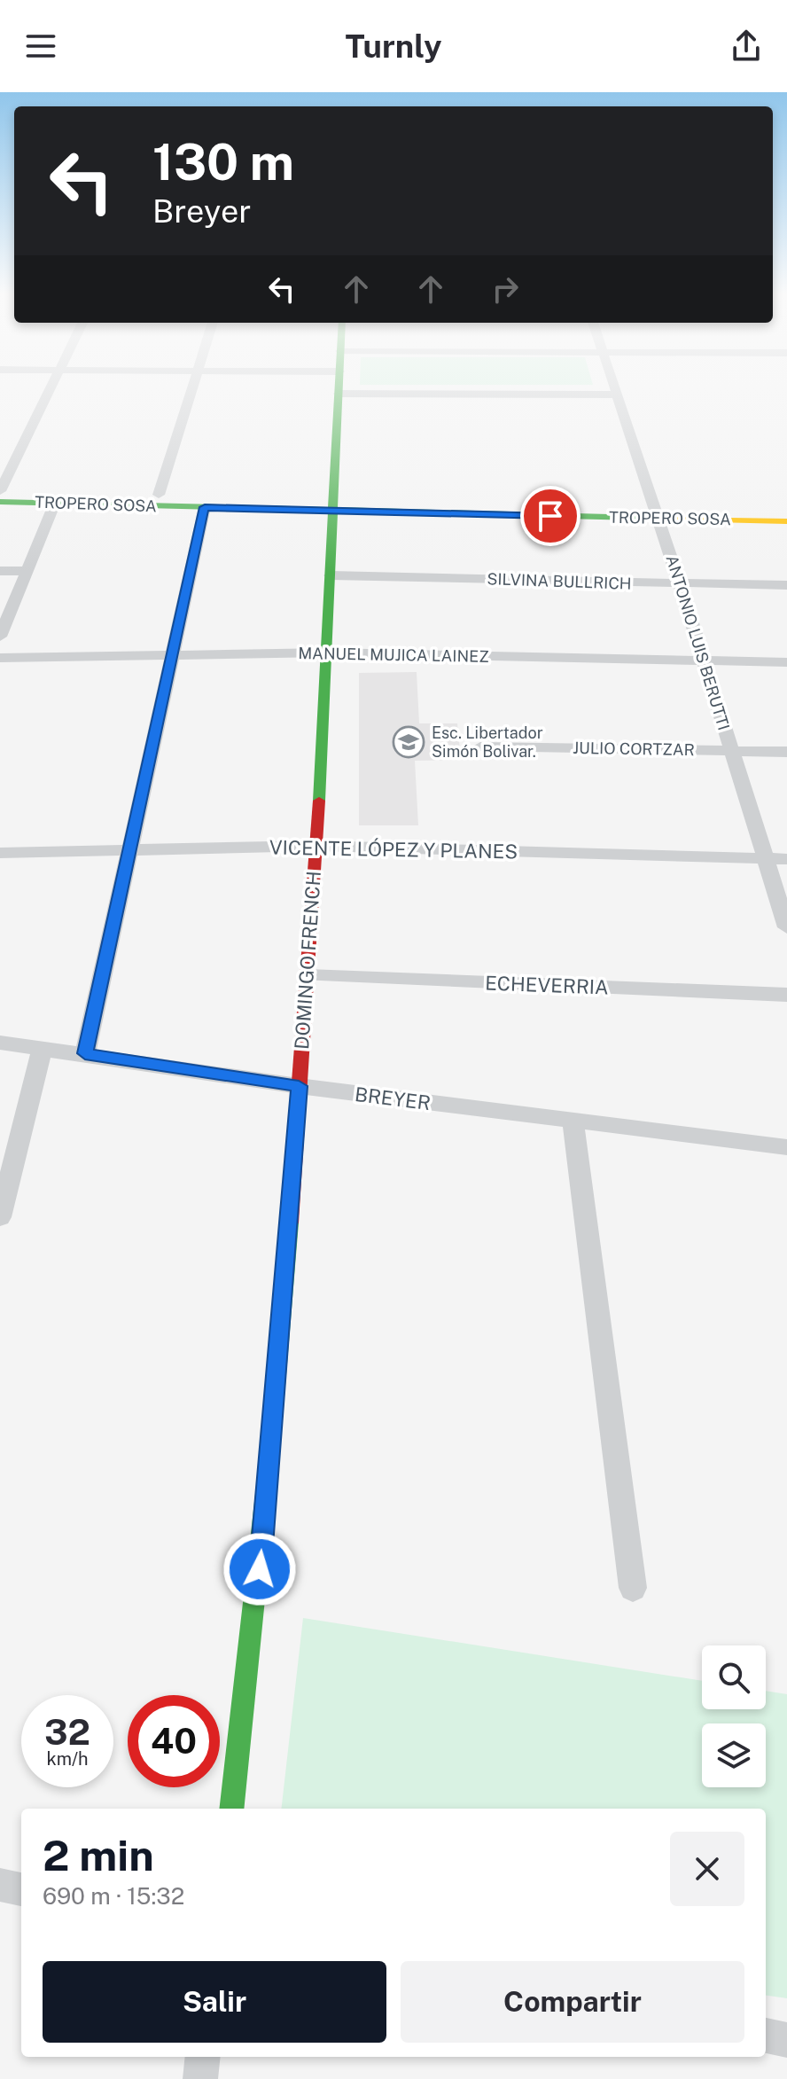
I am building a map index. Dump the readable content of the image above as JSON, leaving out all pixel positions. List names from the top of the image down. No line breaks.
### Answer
{"streets":{"street":["TROPERO SOSA","SILVINA BULLRICH","ANTONIO LUIS BERUTTI","MANUEL MUJICA LAINEZ","JULIO CORTZAR","VICENTE LÓPEZ Y PLANES","DOMINGO FRENCH","ECHEVERRIA","BREYER"]},"crossings":[["TROPERO SOSA","ANTONIO LUIS BERUTTI"],["TROPERO SOSA","DOMINGO FRENCH"],["SILVINA BULLRICH","ANTONIO LUIS BERUTTI"],["SILVINA BULLRICH","DOMINGO FRENCH"],["ANTONIO LUIS BERUTTI","MANUEL MUJICA LAINEZ"],["ANTONIO LUIS BERUTTI","JULIO CORTZAR"],["ANTONIO LUIS BERUTTI","VICENTE LÓPEZ Y PLANES"],["MANUEL MUJICA LAINEZ","DOMINGO FRENCH"],["VICENTE LÓPEZ Y PLANES","DOMINGO FRENCH"],["DOMINGO FRENCH","ECHEVERRIA"],["DOMINGO FRENCH","BREYER"]],"places":{"school or university":["Esc. Libertador Simón Bolivar."]},"page":{"header":"Turnly","turn":["130 m","Breyer"],"speed":"32 km/h","limit":"40","heading":["2 min","690 m · 15:32"],"buttons":["Salir","Compartir"]}}
